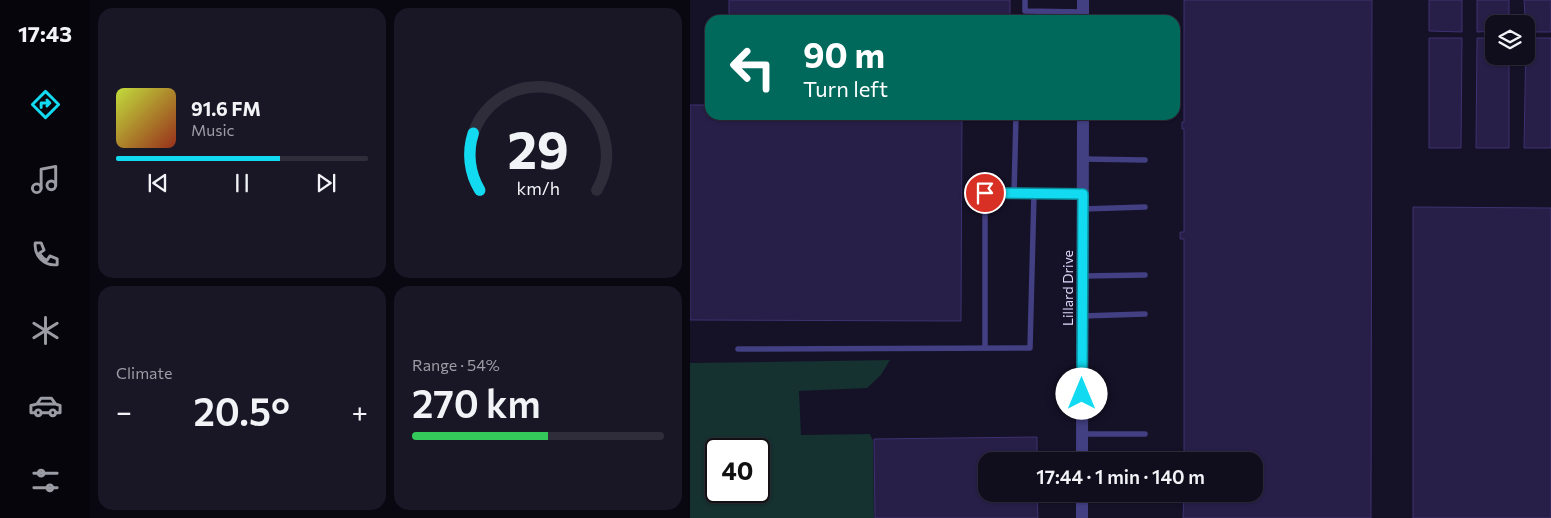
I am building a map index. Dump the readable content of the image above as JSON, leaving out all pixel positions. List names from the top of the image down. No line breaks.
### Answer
{"streets":{"street":["Lillard Drive"]},"page":{"tabs":"17:43","turn":["90 m","Turn left"],"song":["91.6 FM","Music"],"tile":["Climate",["Range · 54%","270 km"]],"heat":["−","20.5°","+"],"limit":"40","trip":"17:44 · 1 min · 140 m","gauge":["29","km/h"]}}
